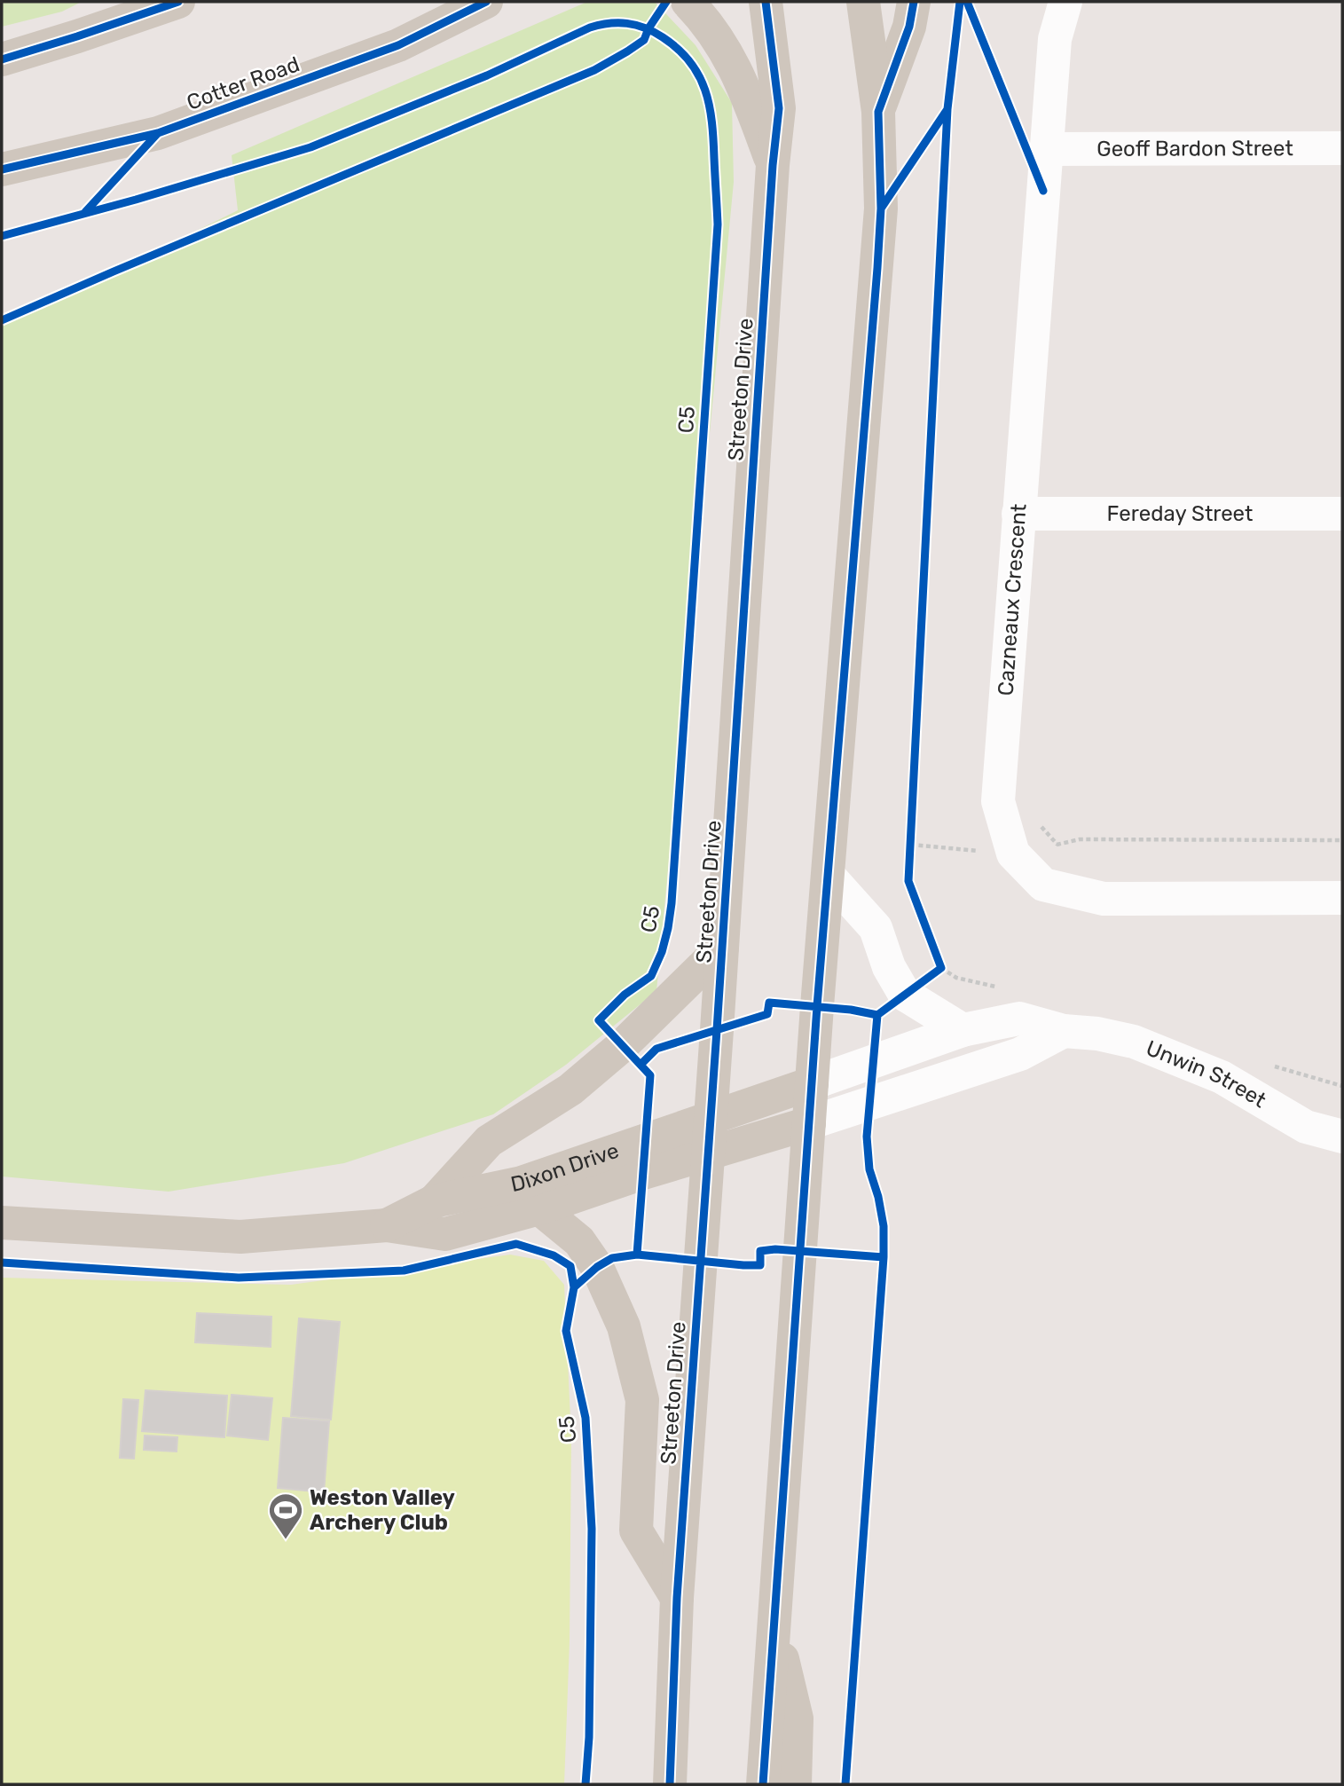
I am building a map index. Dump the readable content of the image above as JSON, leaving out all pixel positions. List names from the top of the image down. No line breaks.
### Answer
{"streets":{"main road":["Cotter Road","Streeton Drive","Dixon Drive"],"street":["Geoff Bardon Street","Fereday Street","Cazneaux Crescent","Unwin Street"],"cycle path":["C5"]},"crossings":[["Geoff Bardon Street","Cazneaux Crescent"],["Streeton Drive","Dixon Drive"],["Fereday Street","Cazneaux Crescent"],["Unwin Street","Dixon Drive"]],"places":{"sports":["Weston Valley Archery Club"]}}
